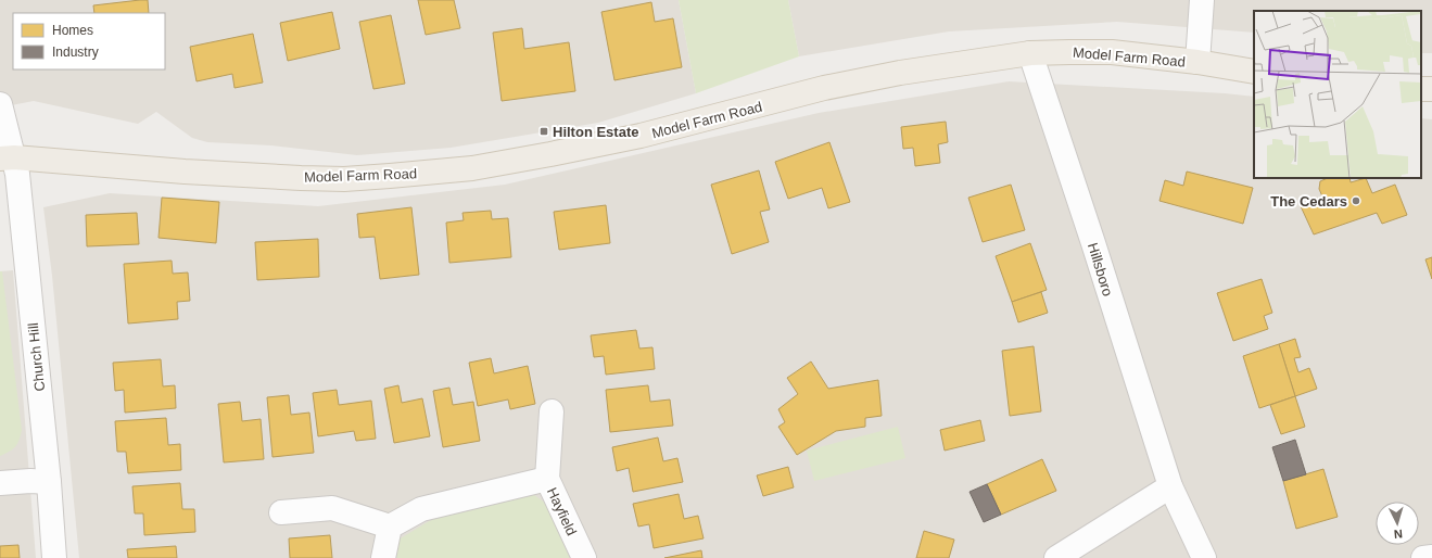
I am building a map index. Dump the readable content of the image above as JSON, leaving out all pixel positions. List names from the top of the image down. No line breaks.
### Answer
{"streets":{"main road":["Model Farm Road"],"street":["Hillsboro","Church Hill","Hayfield"]},"crossings":[["Model Farm Road","Hillsboro"],["Model Farm Road","Church Hill"]],"places":{"transit":["Hilton Estate"],"other":["The Cedars"]},"legend":["Homes","Industry"],"north":"bottom"}
